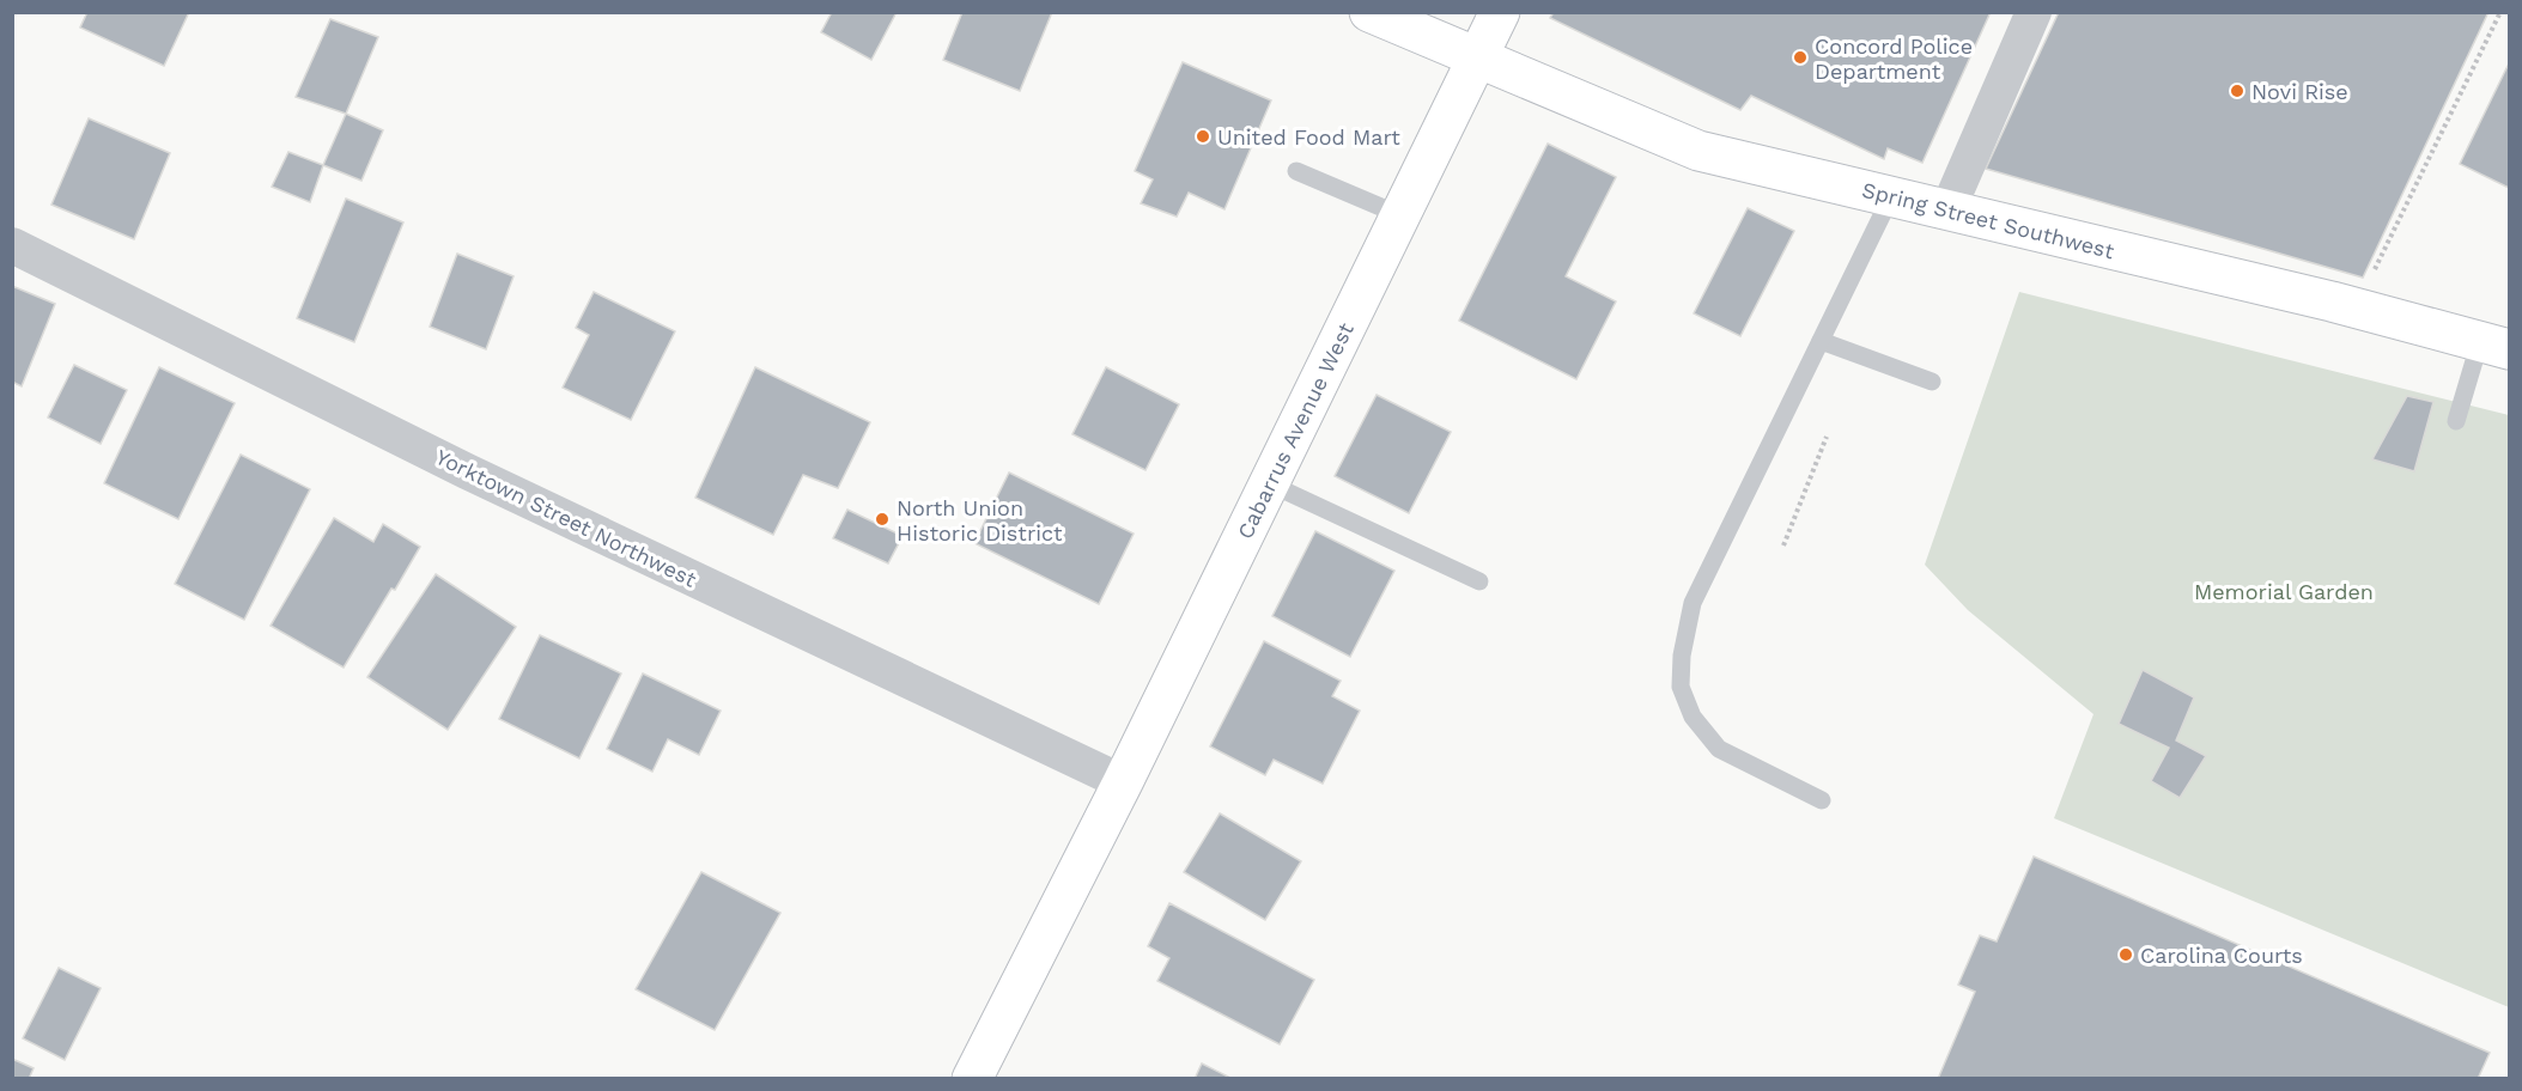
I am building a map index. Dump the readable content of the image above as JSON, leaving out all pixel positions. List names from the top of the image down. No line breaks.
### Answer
{"streets":{"main road":["Spring Street Southwest","Cabarrus Avenue West"],"street":["Yorktown Street Northwest"]},"crossings":[["Spring Street Southwest","Cabarrus Avenue West"],["Cabarrus Avenue West","Yorktown Street Northwest"]],"parks":["Memorial Garden"],"places":["Concord Police Department","Novi Rise","United Food Mart","North Union Historic District","Carolina Courts"]}
